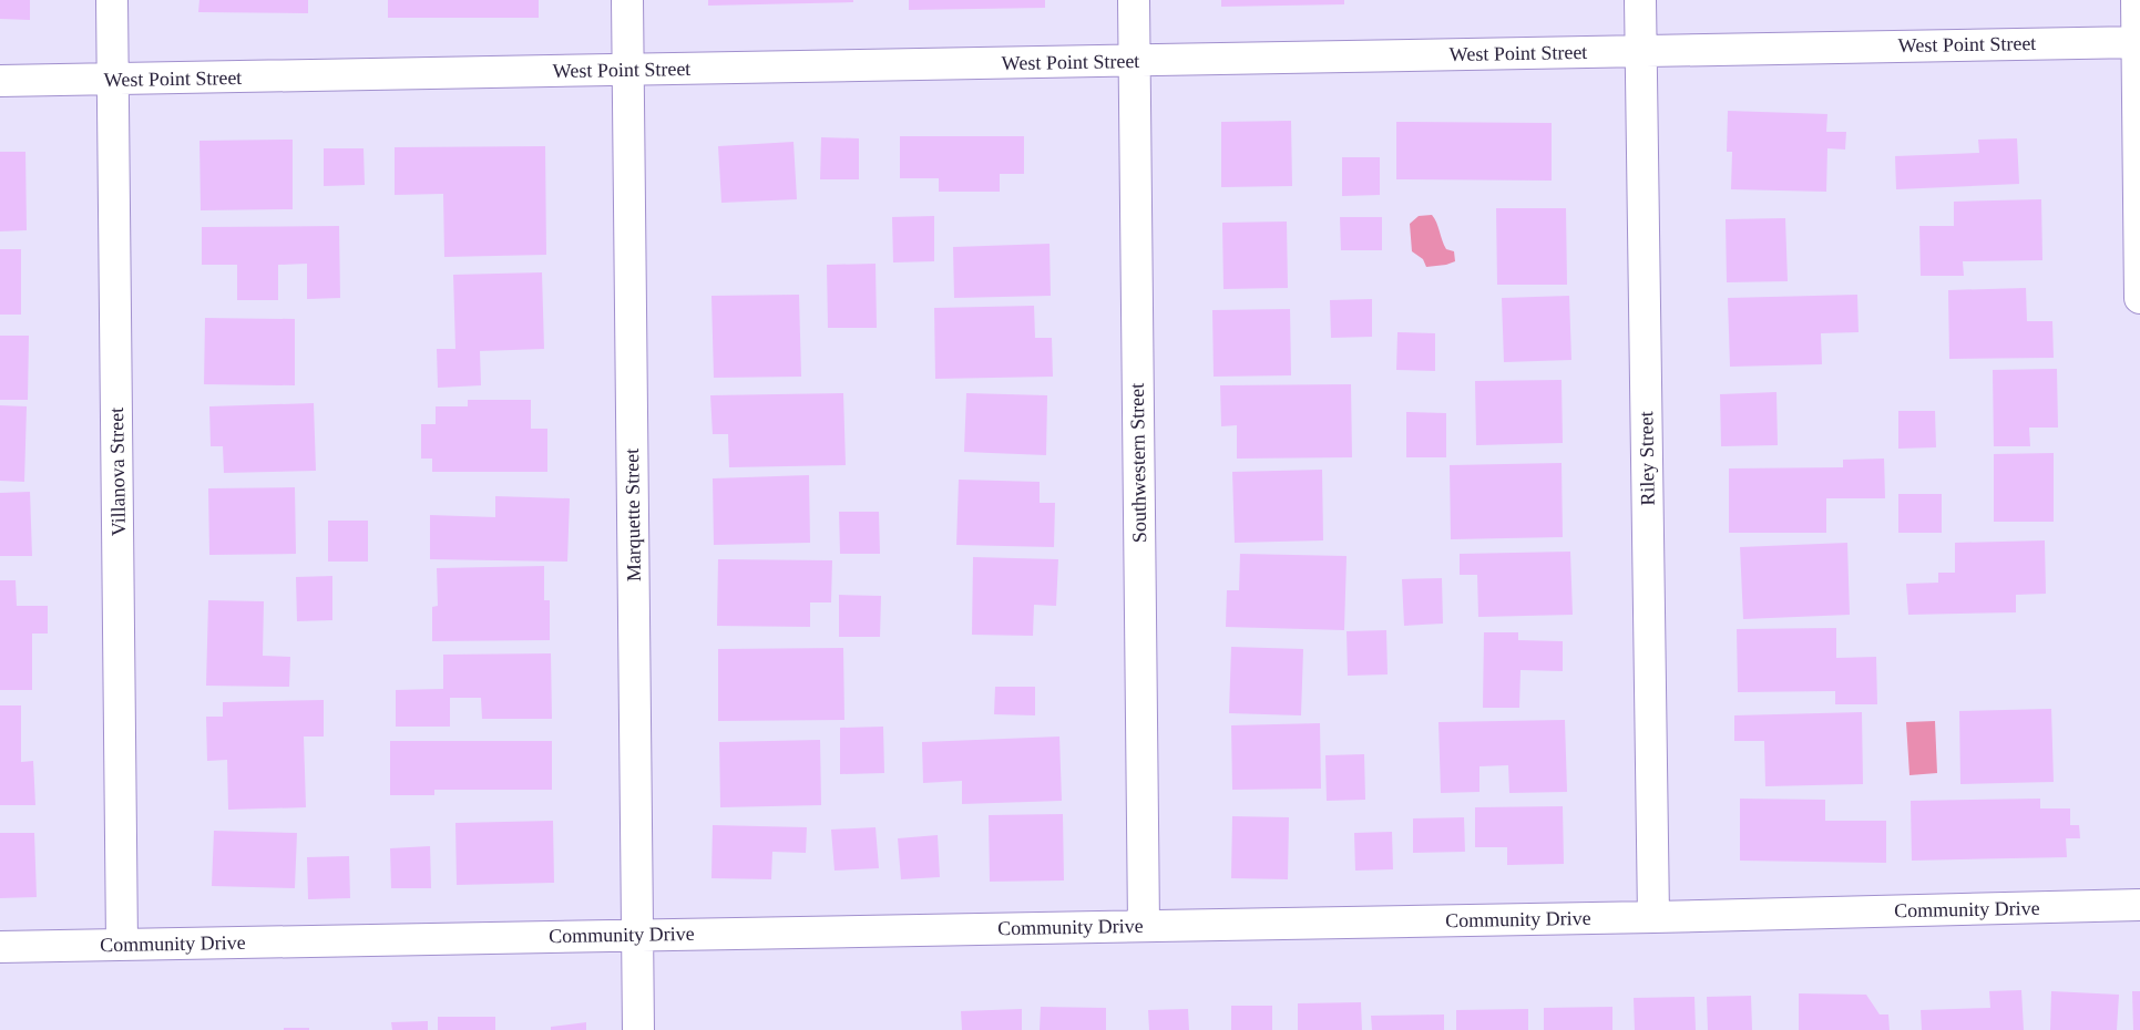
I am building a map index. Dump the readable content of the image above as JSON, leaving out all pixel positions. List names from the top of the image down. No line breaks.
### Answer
{"streets":{"street":["West Point Street","Riley Street","Southwestern Street","Villanova Street","Marquette Street","Community Drive"]},"crossings":[["West Point Street","Riley Street"],["West Point Street","Southwestern Street"],["West Point Street","Villanova Street"],["West Point Street","Marquette Street"],["Riley Street","Community Drive"],["Southwestern Street","Community Drive"],["Villanova Street","Community Drive"],["Marquette Street","Community Drive"]]}
